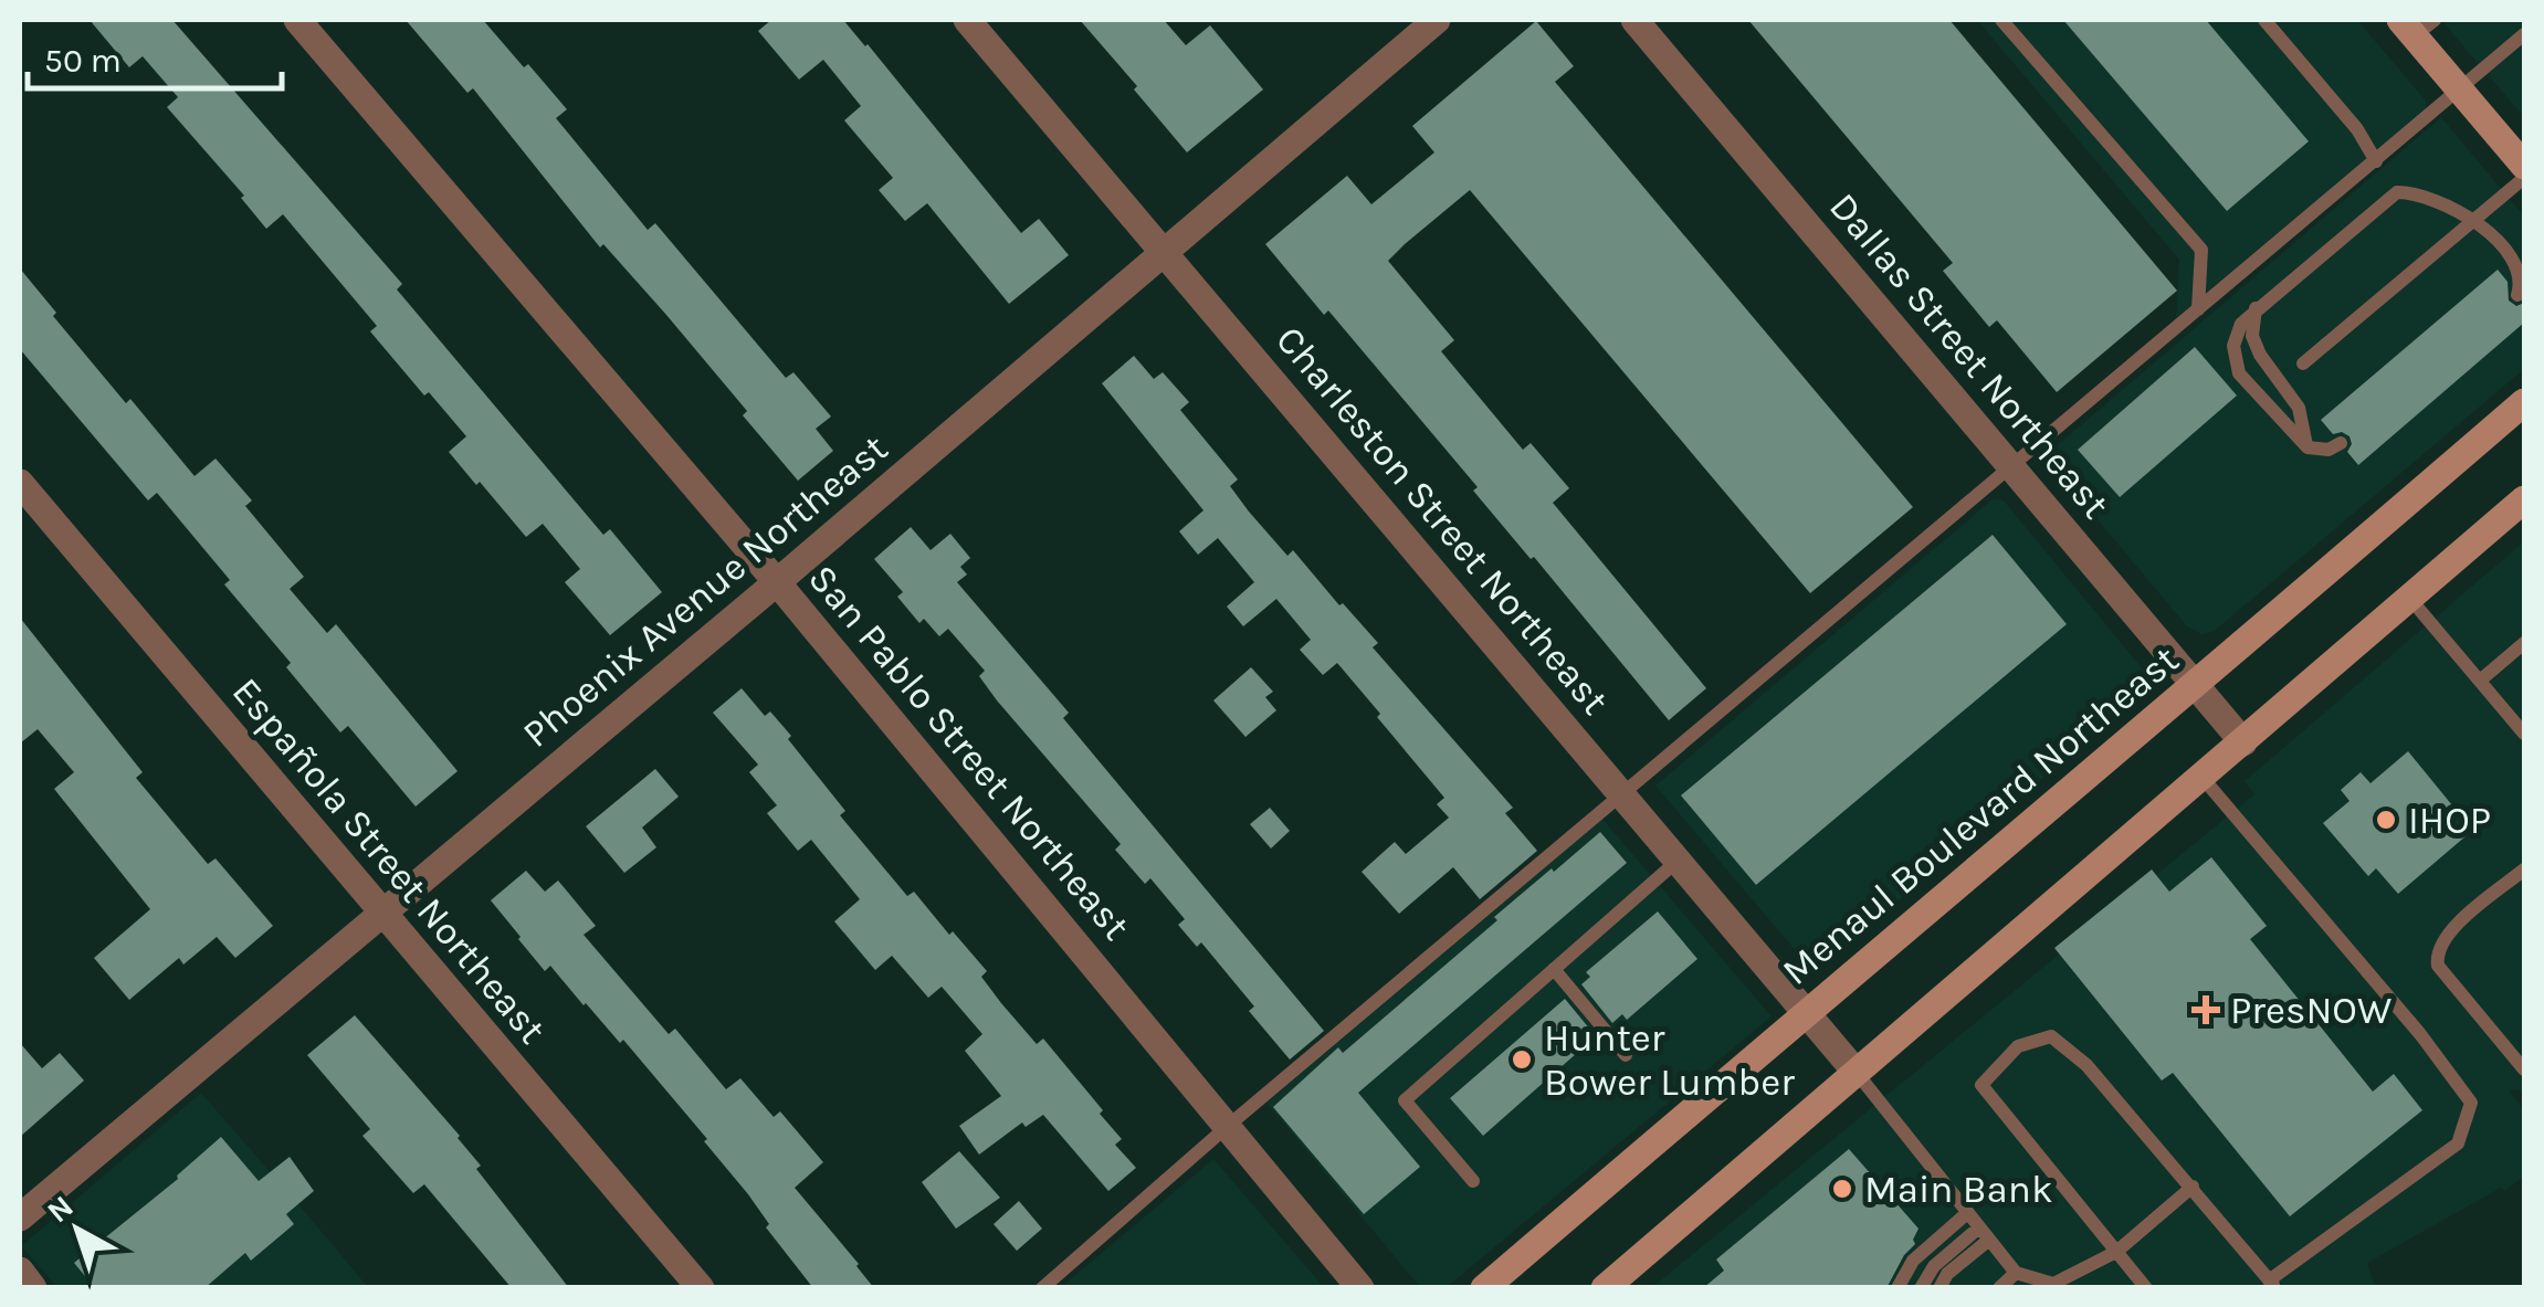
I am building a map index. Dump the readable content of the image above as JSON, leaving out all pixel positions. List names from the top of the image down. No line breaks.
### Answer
{"streets":{"main road":["Menaul Boulevard Northeast"],"street":["Dallas Street Northeast","Charleston Street Northeast","Phoenix Avenue Northeast","San Pablo Street Northeast","Española Street Northeast"]},"crossings":[["Dallas Street Northeast","Menaul Boulevard Northeast"],["Charleston Street Northeast","Phoenix Avenue Northeast"],["Charleston Street Northeast","Menaul Boulevard Northeast"],["Phoenix Avenue Northeast","San Pablo Street Northeast"],["Phoenix Avenue Northeast","Española Street Northeast"]],"places":{"other":["IHOP","Hunter Bower Lumber","Main Bank"],"health":["PresNOW"]},"scale_bar":"50 m","north":"top left"}
